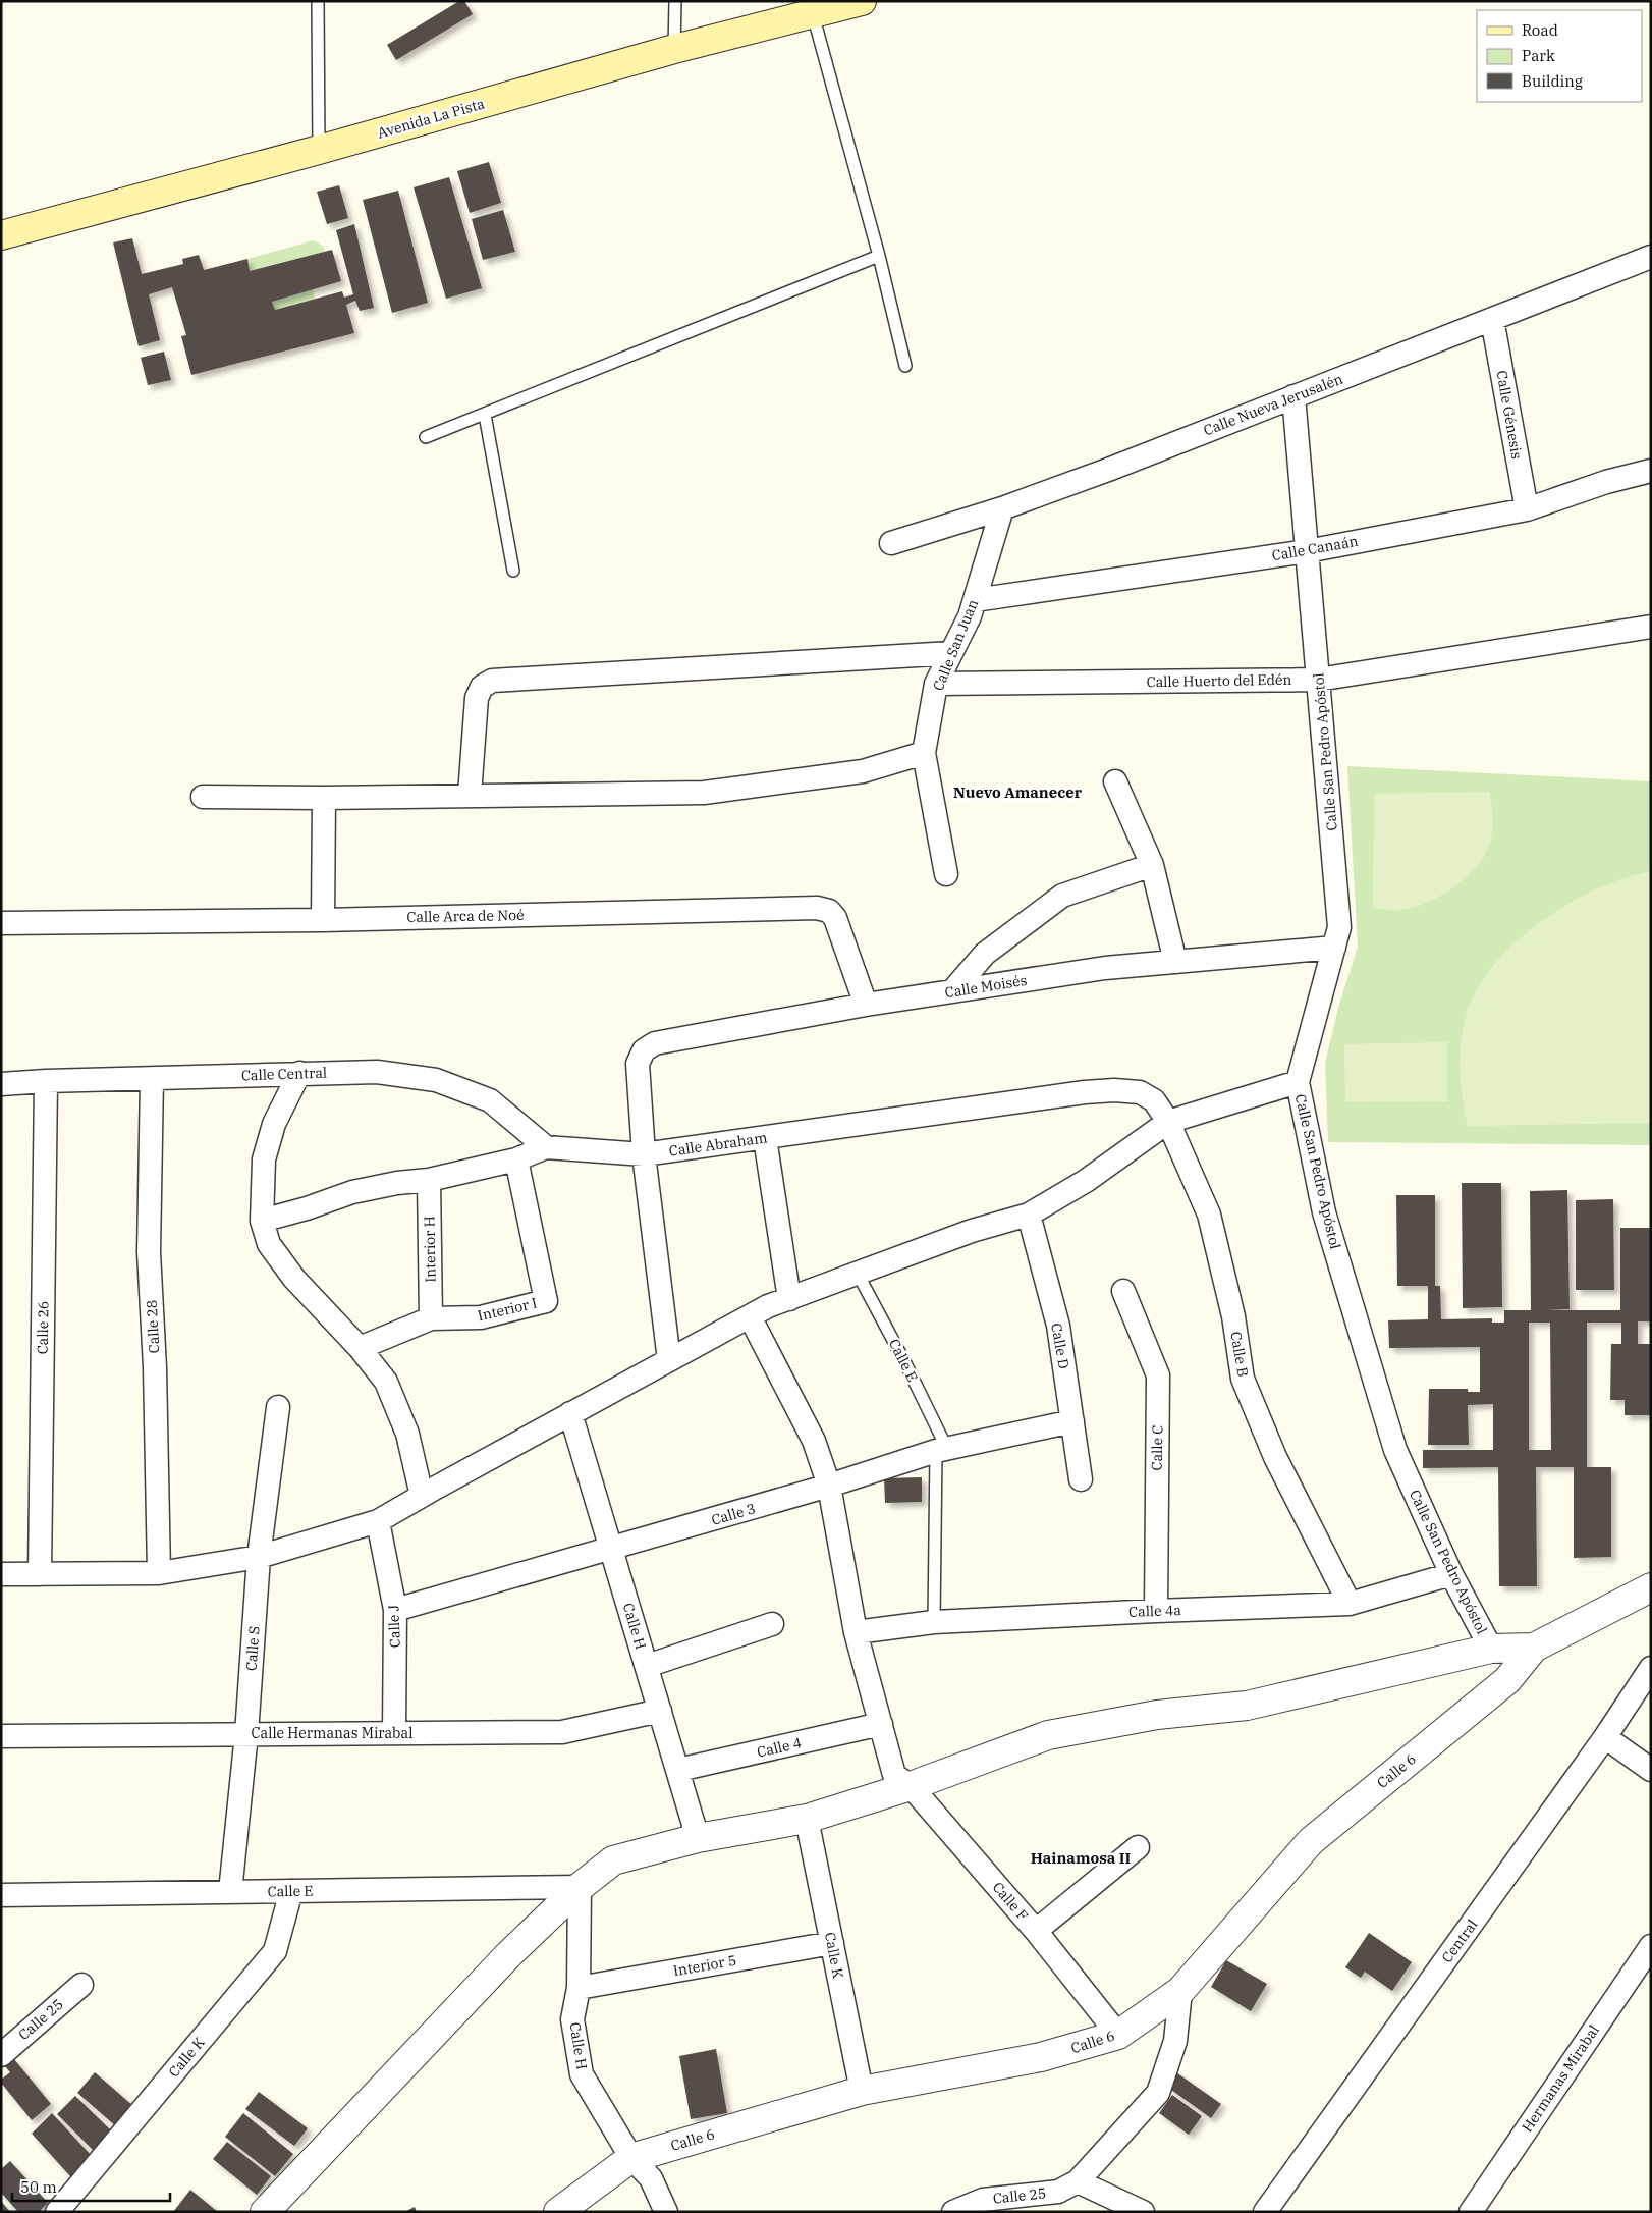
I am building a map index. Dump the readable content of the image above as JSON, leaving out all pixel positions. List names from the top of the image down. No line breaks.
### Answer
{"streets":{"main road":["Avenida La Pista"],"street":["Calle Nueva Jerusalén","Calle Génesis","Calle Canaán","Calle San Juan","Calle Huerto del Edén","Calle San Pedro Apóstol","Calle Arca de Noé","Calle Moisés","Calle Central","Calle Abraham","Interior H","Interior I","Calle 28","Calle 26","Calle D","Calle B","Calle E","Calle C","Calle 3","Calle 4a","Calle J","Calle H","Calle S","Calle Hermanas Mirabal","Calle 4","Calle 6","Calle F","Central","Calle K","Interior 5","Calle 25","Hermanas Mirabal"]},"crossings":[["Calle Nueva Jerusalén","Calle Génesis"],["Calle Nueva Jerusalén","Calle San Juan"],["Calle Nueva Jerusalén","Calle San Pedro Apóstol"],["Calle Génesis","Calle Canaán"],["Calle Canaán","Calle San Juan"],["Calle Canaán","Calle San Pedro Apóstol"],["Calle San Juan","Calle Huerto del Edén"],["Calle Huerto del Edén","Calle San Pedro Apóstol"],["Calle San Pedro Apóstol","Calle Moisés"],["Calle San Pedro Apóstol","Calle 4a"],["Calle Arca de Noé","Calle Moisés"],["Calle Moisés","Calle Abraham"],["Calle Central","Calle Abraham"],["Calle Central","Calle 28"],["Calle Central","Calle 26"],["Calle Abraham","Interior H"],["Calle Abraham","Interior I"],["Calle Abraham","Calle B"],["Interior H","Interior I"],["Calle D","Calle 3"],["Calle B","Calle 4a"],["Calle E","Calle 3"],["Calle E","Calle 4a"],["Calle E","Calle H"],["Calle E","Calle S"],["Calle E","Calle K"],["Calle C","Calle 4a"],["Calle 3","Calle J"],["Calle 3","Calle H"],["Calle J","Calle Hermanas Mirabal"],["Calle H","Calle Hermanas Mirabal"],["Calle H","Calle 4"],["Calle H","Calle 6"],["Calle H","Interior 5"],["Calle S","Calle Hermanas Mirabal"],["Calle 6","Calle F"],["Calle 6","Calle K"],["Calle K","Interior 5"]],"districts":["Nuevo Amanecer","Hainamosa II"],"legend":["Road","Park","Building"],"scale_bar":"50 m"}
